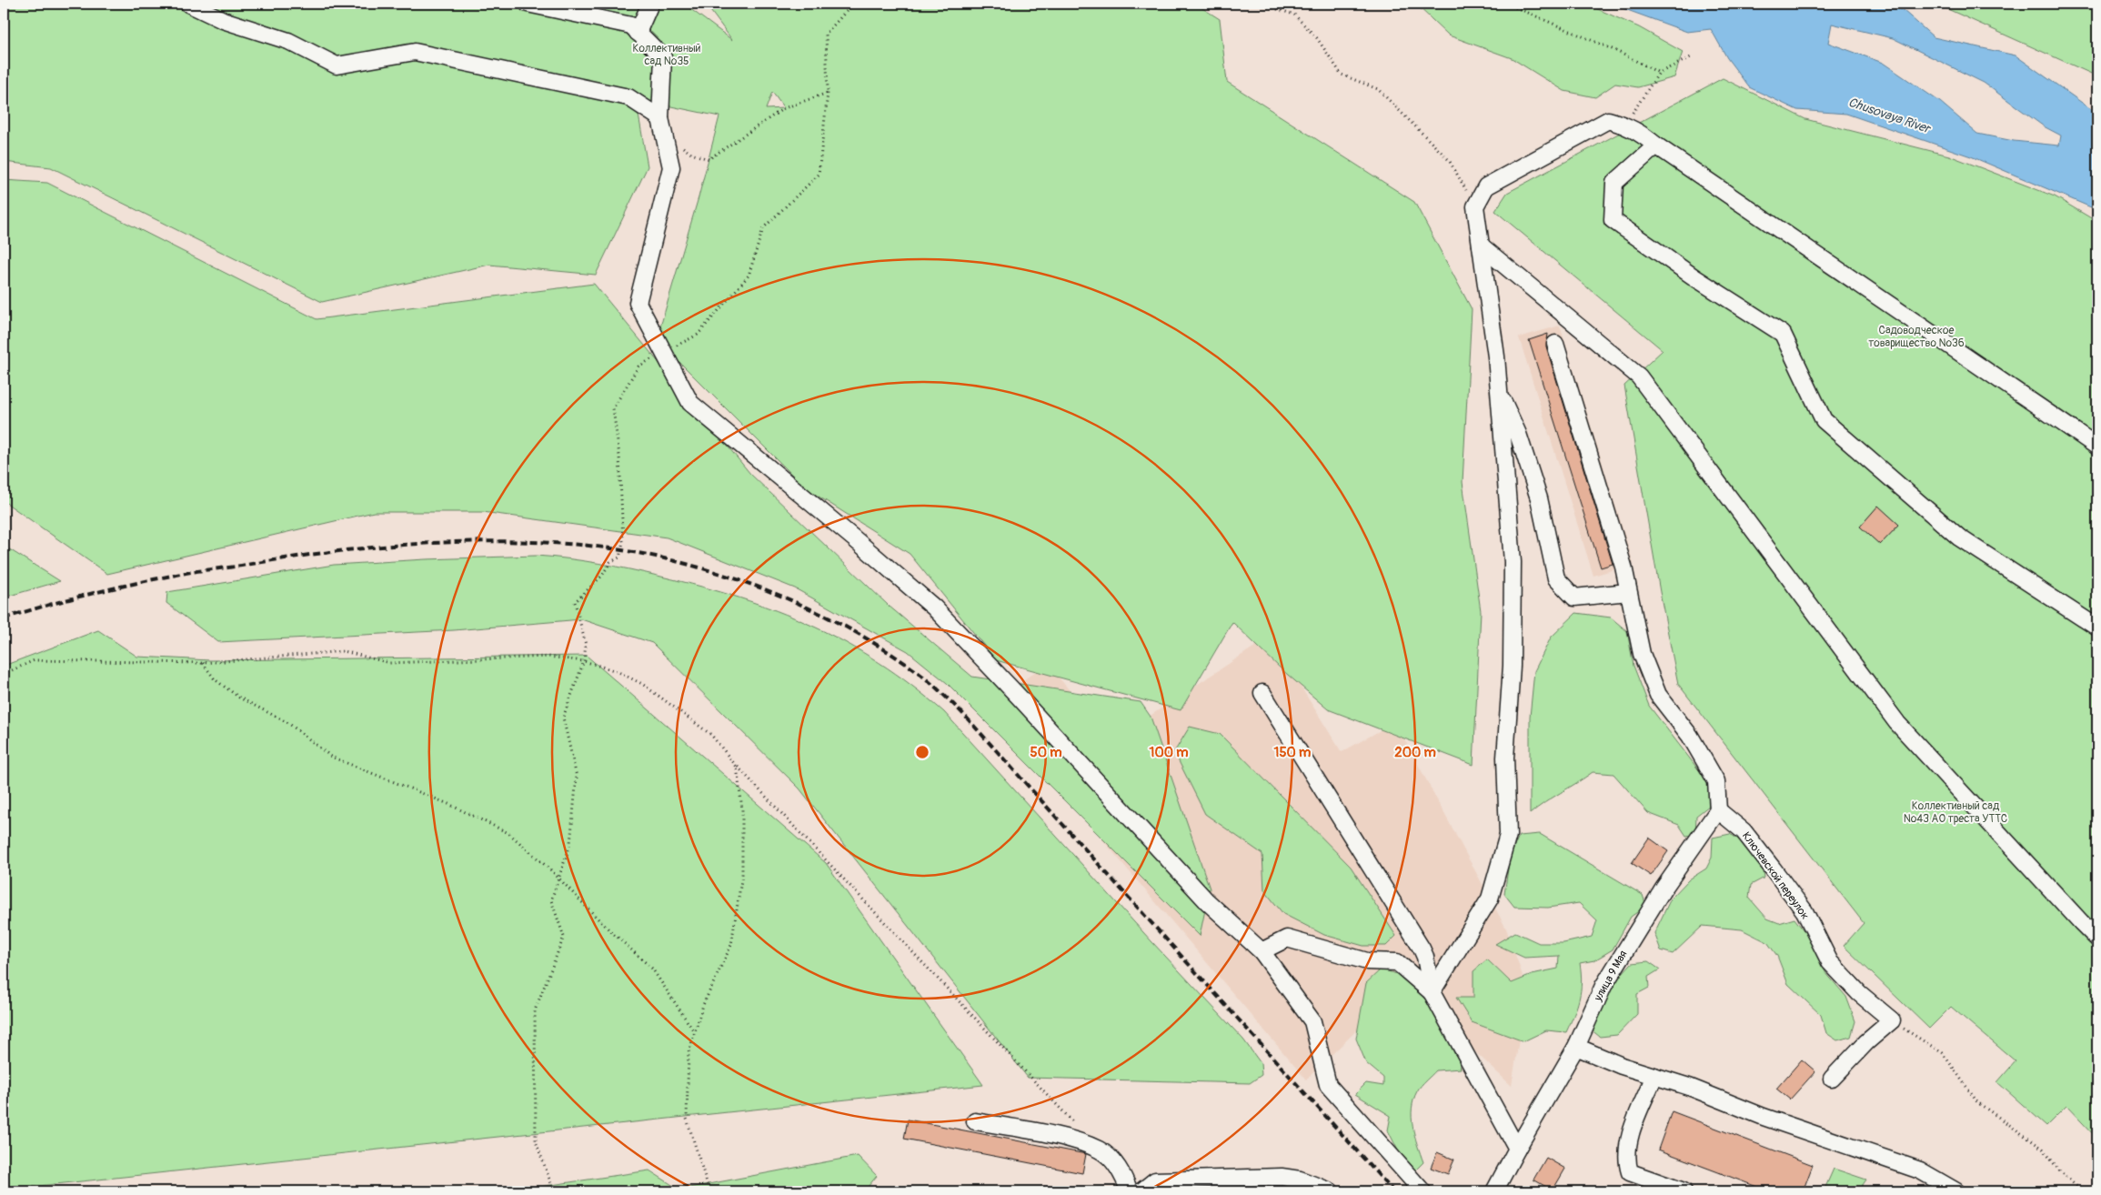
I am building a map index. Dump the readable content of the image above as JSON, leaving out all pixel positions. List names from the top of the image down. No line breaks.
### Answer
{"streets":{"street":["Ключевской переулок","улица 9 Мая"]},"crossings":[["Ключевской переулок","улица 9 Мая"]],"water":["Chusovaya River"],"parks":["Коллективный сад №35","Садоводческое товарищество №36","Коллективный сад №43 АО треста УТТС"],"rings":["50 m","100 m","150 m","200 m"]}
